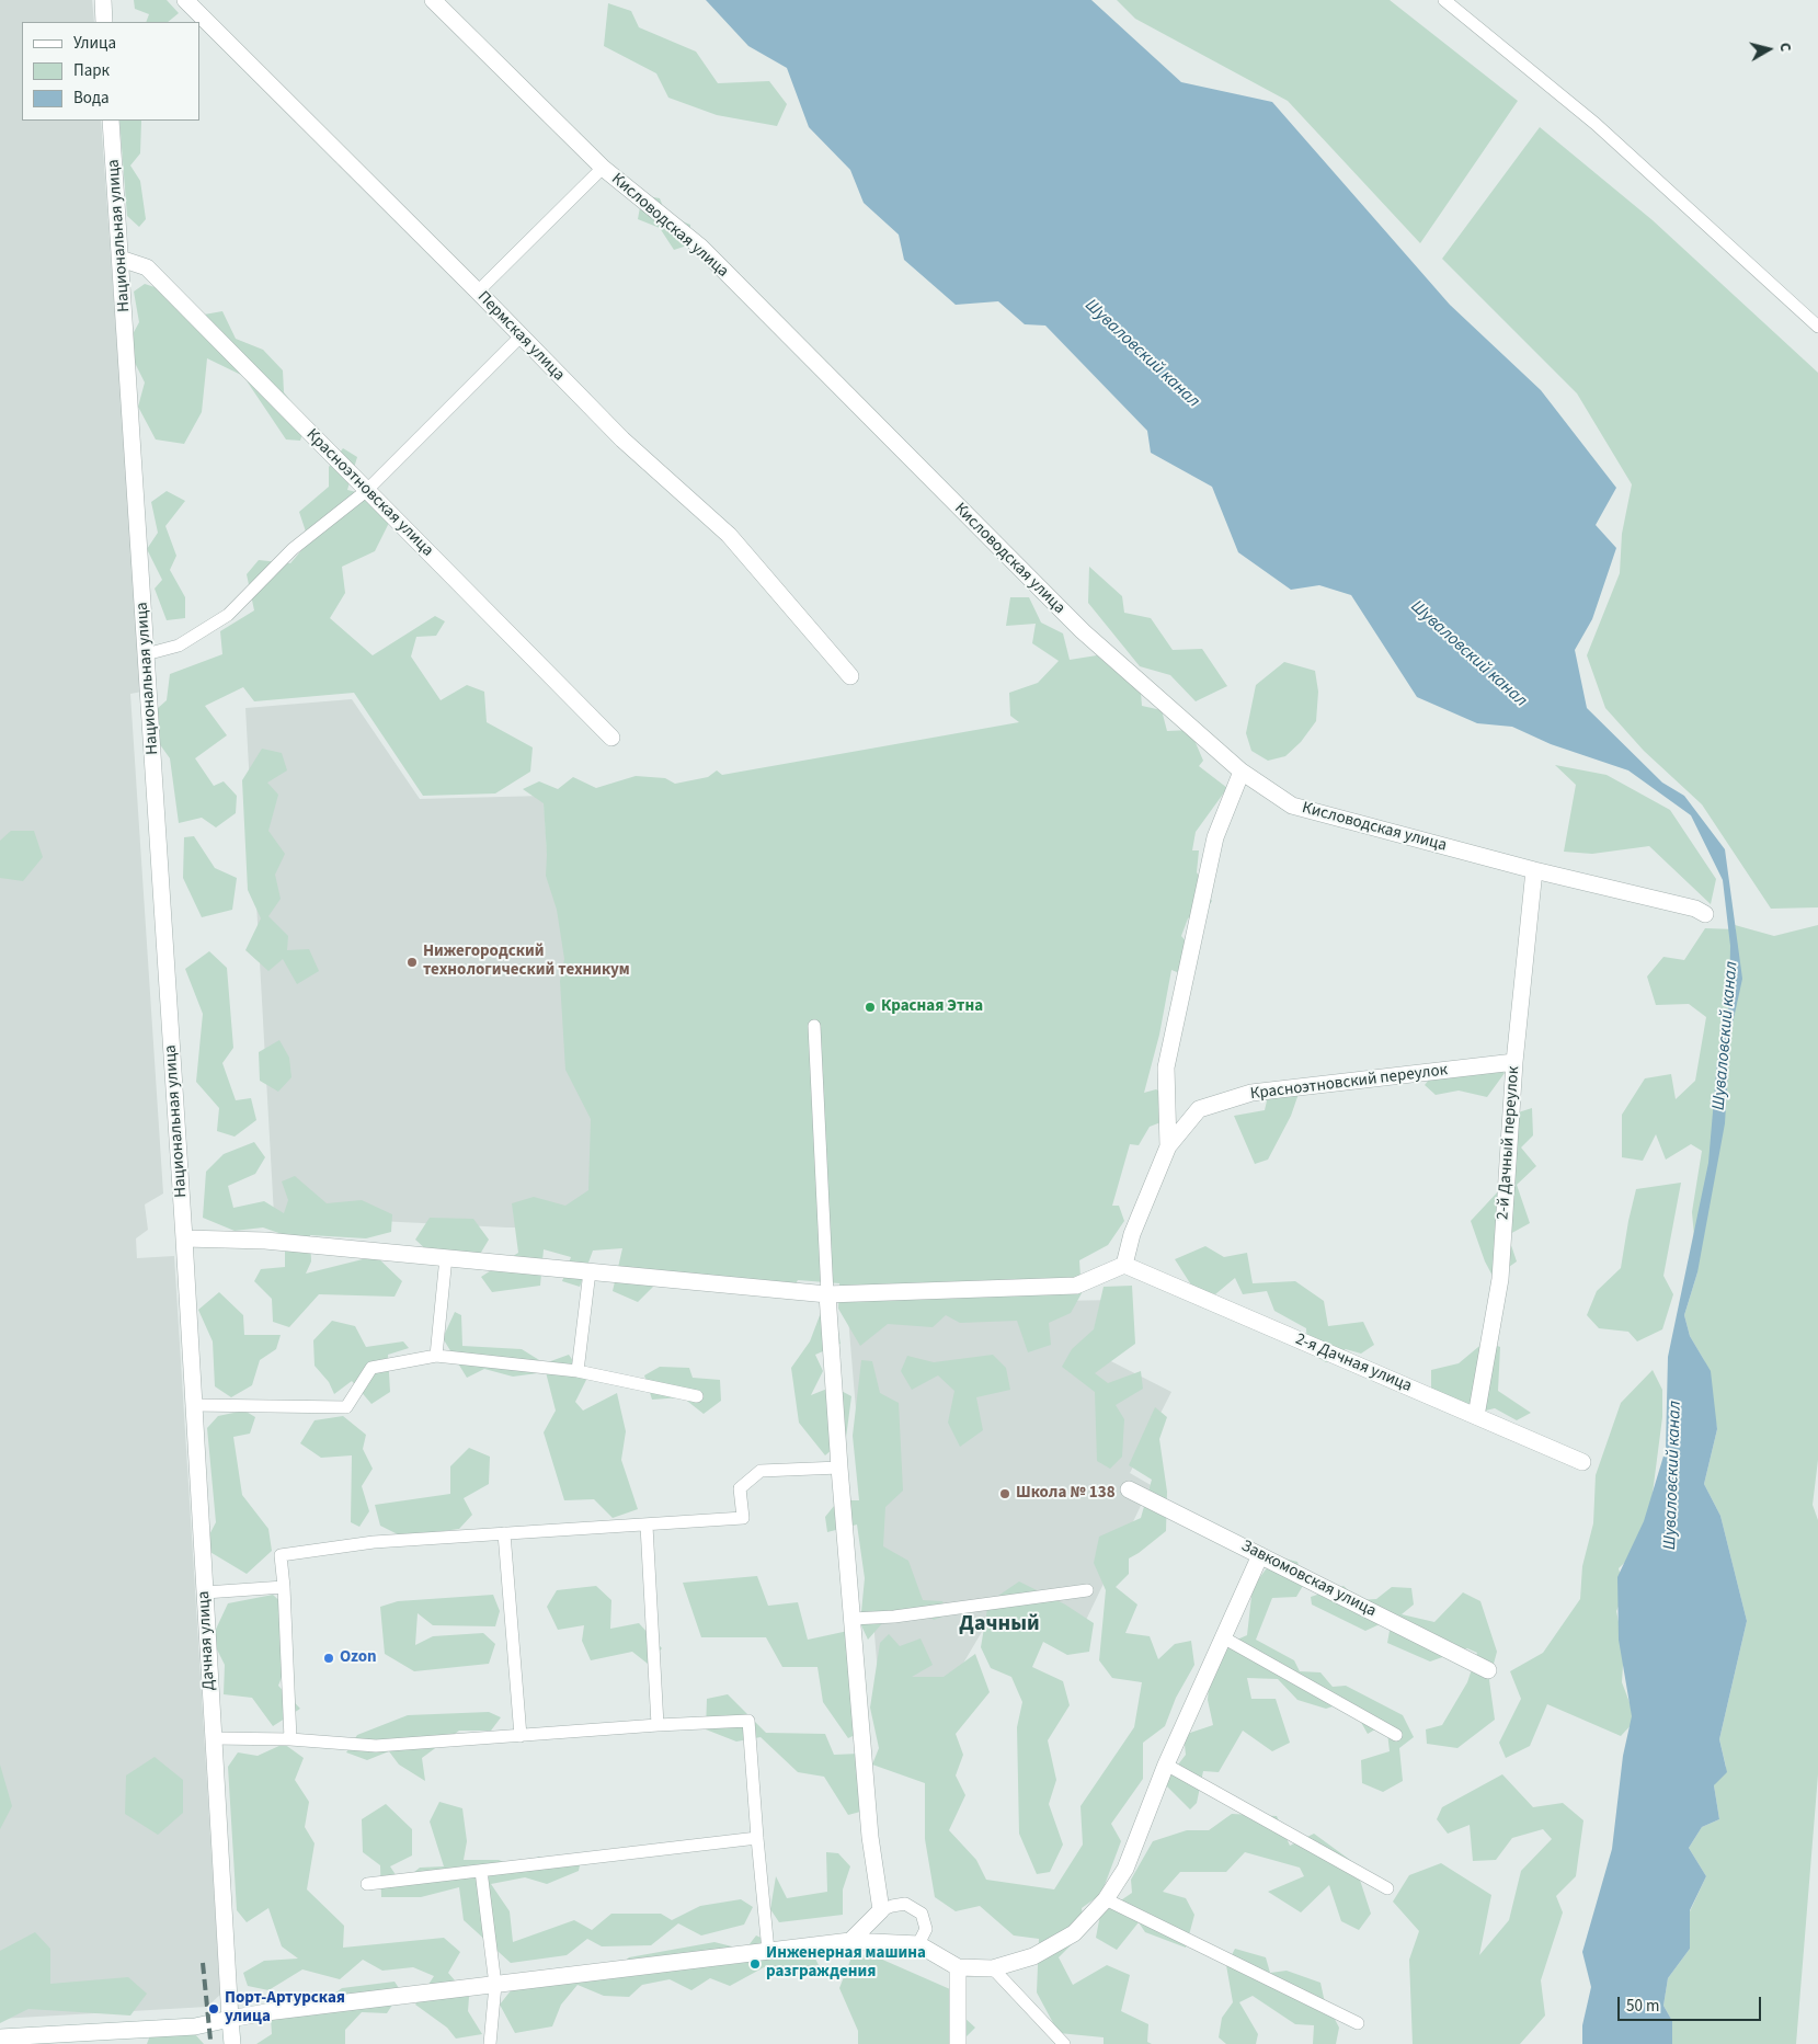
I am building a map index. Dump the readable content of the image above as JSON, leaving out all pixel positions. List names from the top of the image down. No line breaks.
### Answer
{"streets":{"street":["Кисловодская улица","Национальная улица","Пермская улица","Красноэтновская улица","Красноэтновский переулок","2-й Дачный переулок","2-я Дачная улица","Завкомовская улица","Дачная улица"]},"crossings":[["Кисловодская улица","2-й Дачный переулок"],["Национальная улица","Красноэтновская улица"],["Национальная улица","Дачная улица"],["Красноэтновский переулок","2-й Дачный переулок"],["2-й Дачный переулок","2-я Дачная улица"]],"districts":["Дачный"],"water":["Шуваловский канал"],"places":["Нижегородский технологический техникум","Красная Этна","Школа № 138","Ozon","Инженерная машина разграждения","Порт-Артурская улица"],"legend":["Улица","Парк","Вода"],"scale_bar":"50 m","north":"right"}
